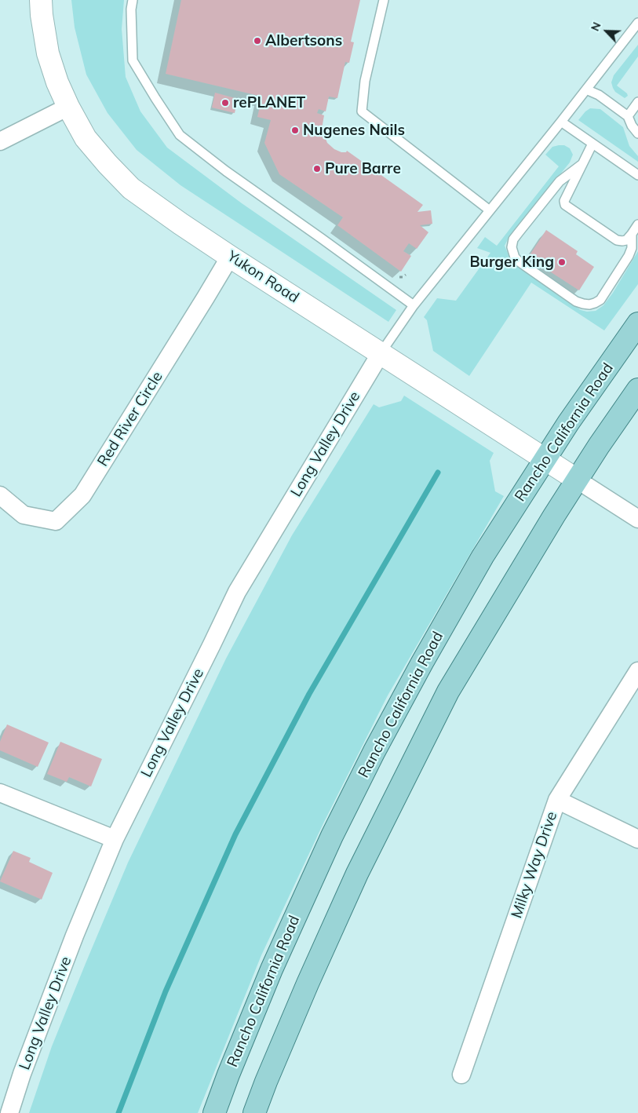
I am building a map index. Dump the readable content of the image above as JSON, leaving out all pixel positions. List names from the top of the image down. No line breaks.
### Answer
{"streets":{"main road":["Rancho California Road"],"street":["Yukon Road","Red River Circle","Long Valley Drive","Milky Way Drive"]},"crossings":[["Yukon Road","Red River Circle"],["Yukon Road","Rancho California Road"],["Yukon Road","Long Valley Drive"]],"places":["Albertsons","rePLANET","Nugenes Nails","Pure Barre","Burger King"],"north":"top left"}
